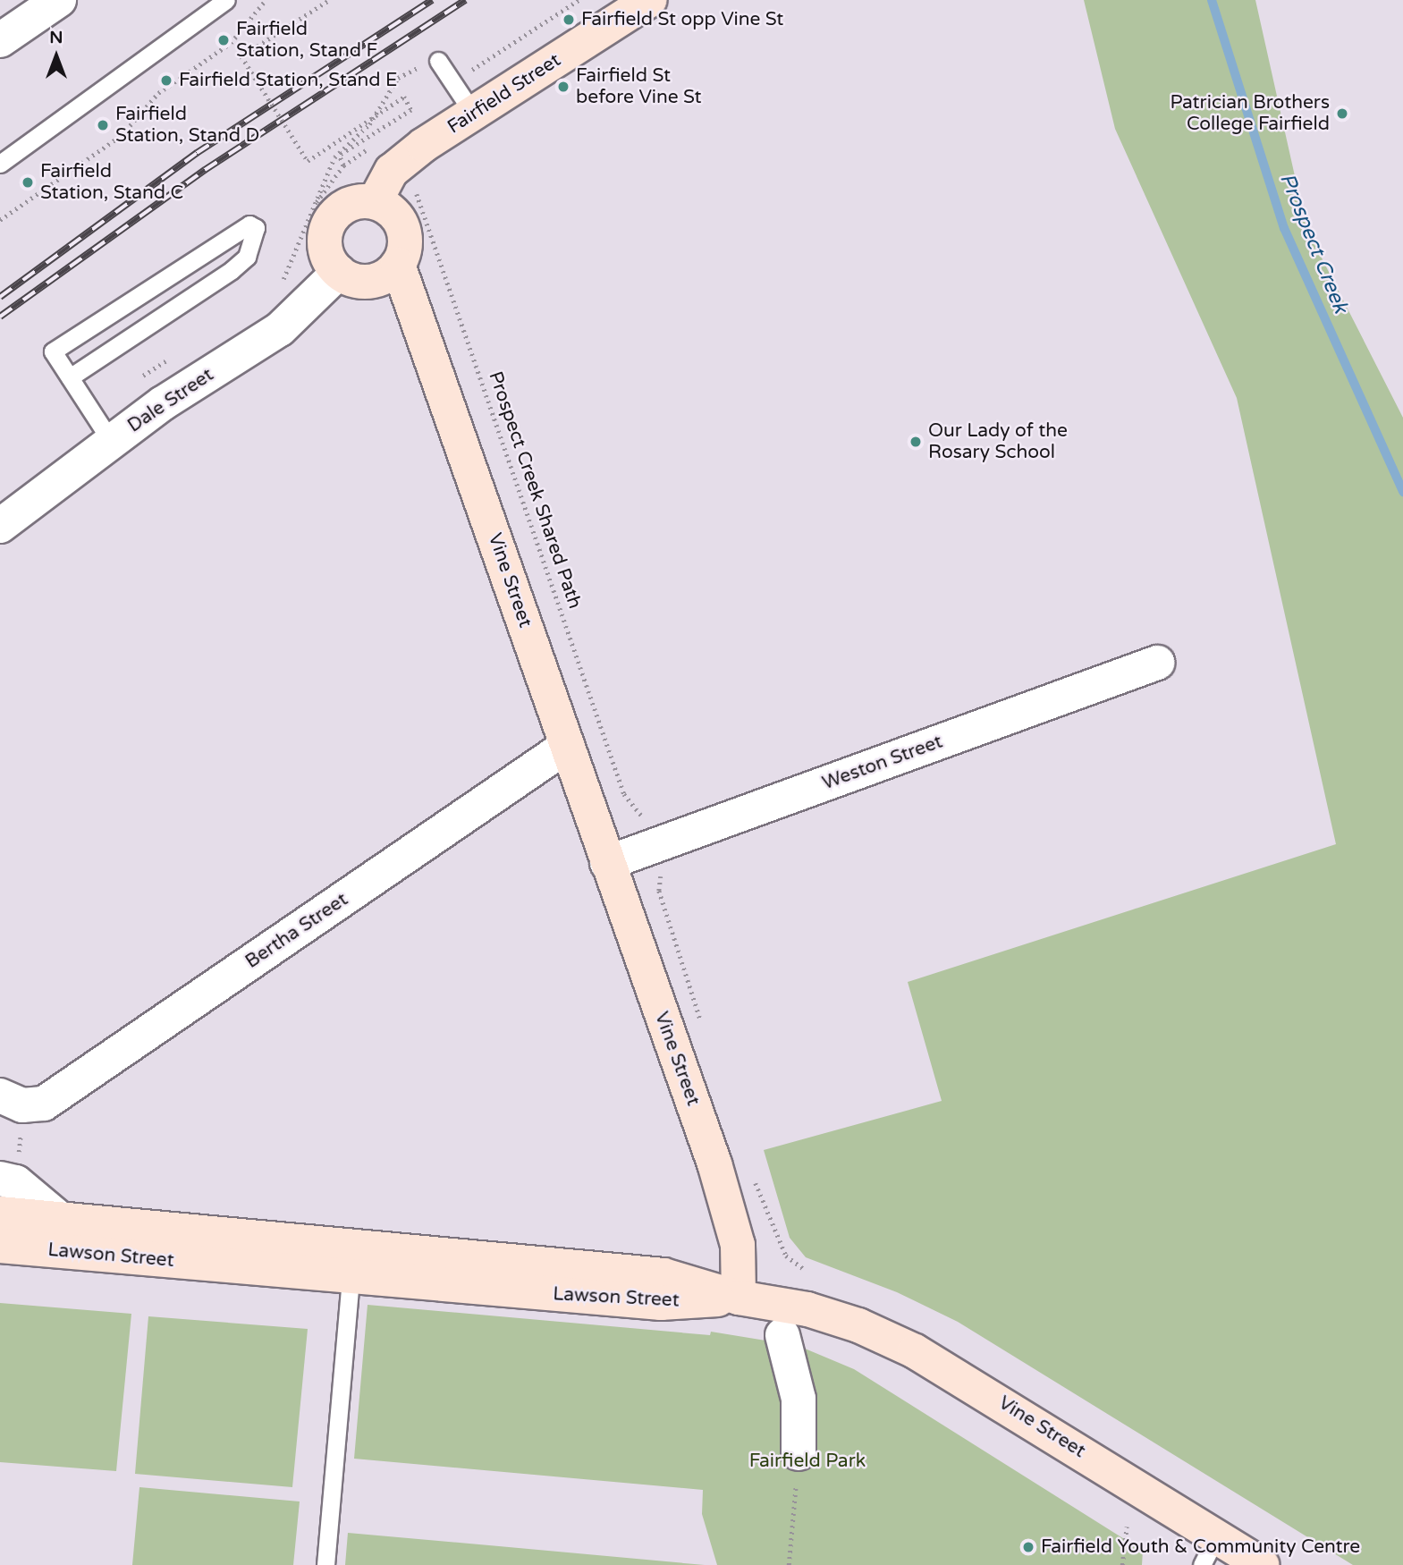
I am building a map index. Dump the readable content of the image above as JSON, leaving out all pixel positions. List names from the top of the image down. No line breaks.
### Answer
{"streets":{"main road":["Fairfield Street","Vine Street","Lawson Street"],"street":["Dale Street","Weston Street","Bertha Street"],"path":["Prospect Creek Shared Path"]},"crossings":[["Fairfield Street","Dale Street"],["Fairfield Street","Vine Street"],["Dale Street","Vine Street"],["Vine Street","Weston Street"],["Vine Street","Bertha Street"],["Vine Street","Lawson Street"]],"water":["Prospect Creek"],"parks":["Fairfield Park"],"places":["Fairfield St opp Vine St","Fairfield Station, Stand F","Fairfield Station, Stand E","Fairfield St before Vine St","Patrician Brothers College Fairfield","Fairfield Station, Stand D","Fairfield Station, Stand C","Our Lady of the Rosary School","Fairfield Youth & Community Centre"],"north":"top"}
